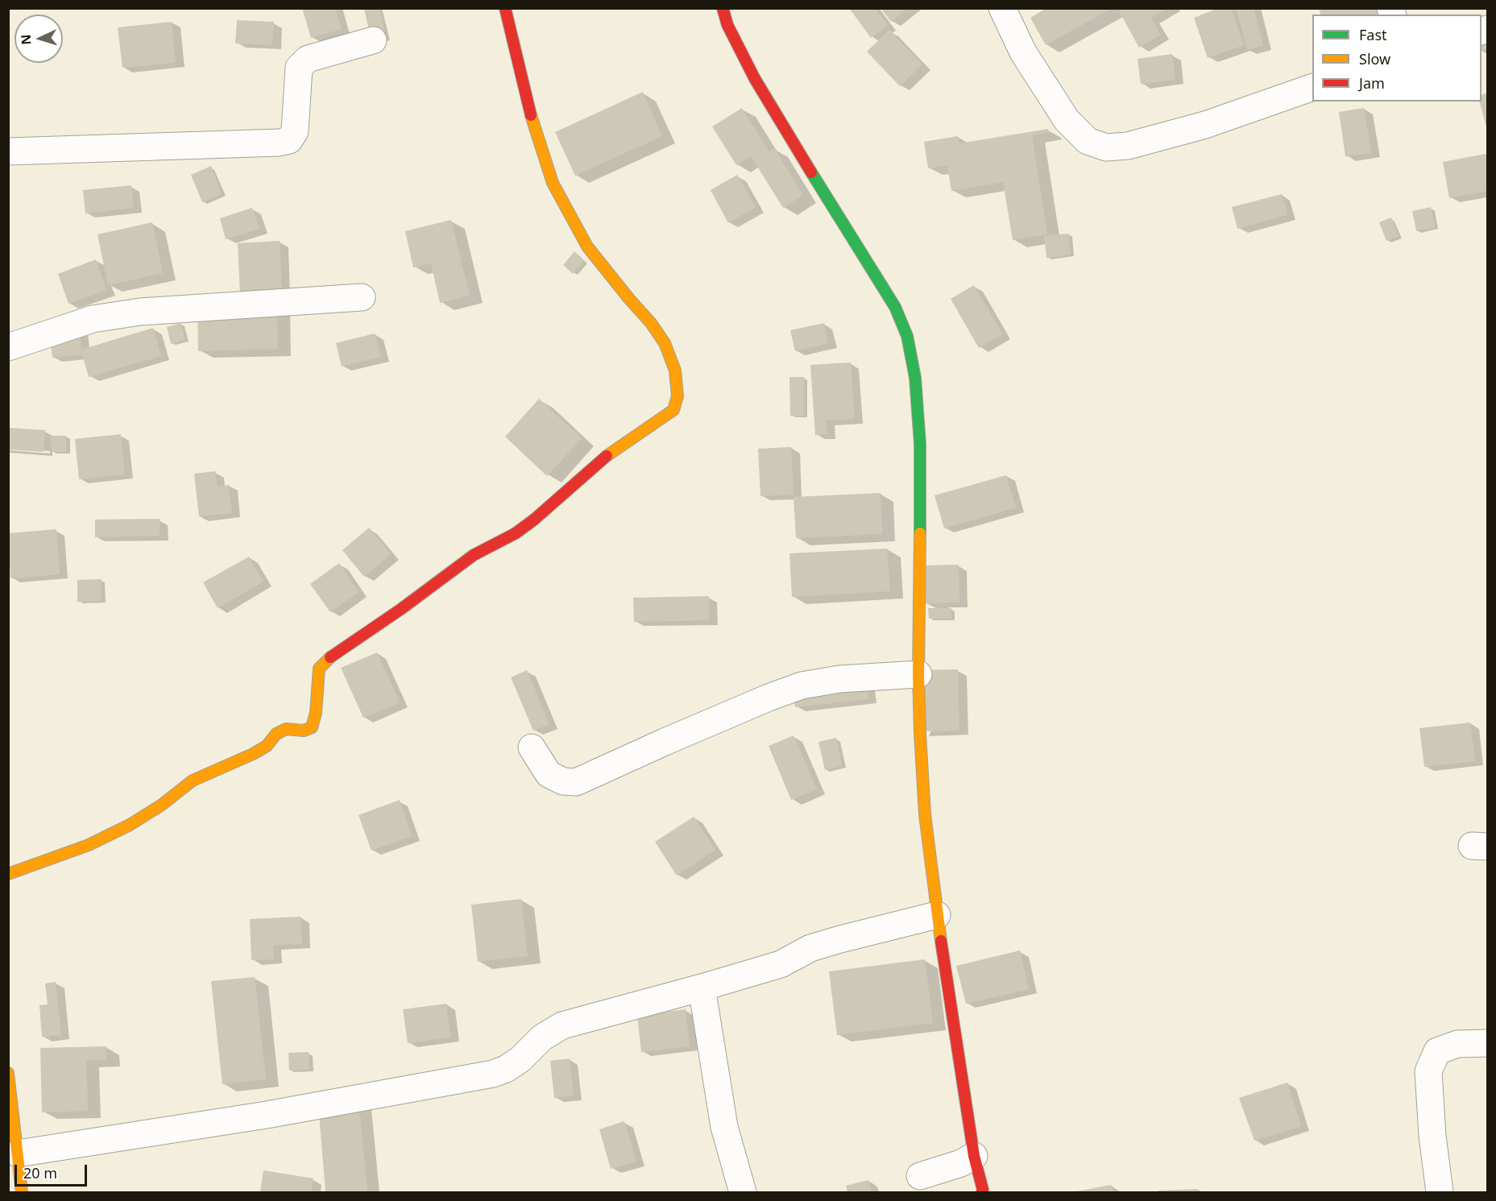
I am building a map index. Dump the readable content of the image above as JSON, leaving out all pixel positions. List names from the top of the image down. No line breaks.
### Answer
{"legend":["Fast","Slow","Jam"],"scale_bar":"20 m","north":"left"}
